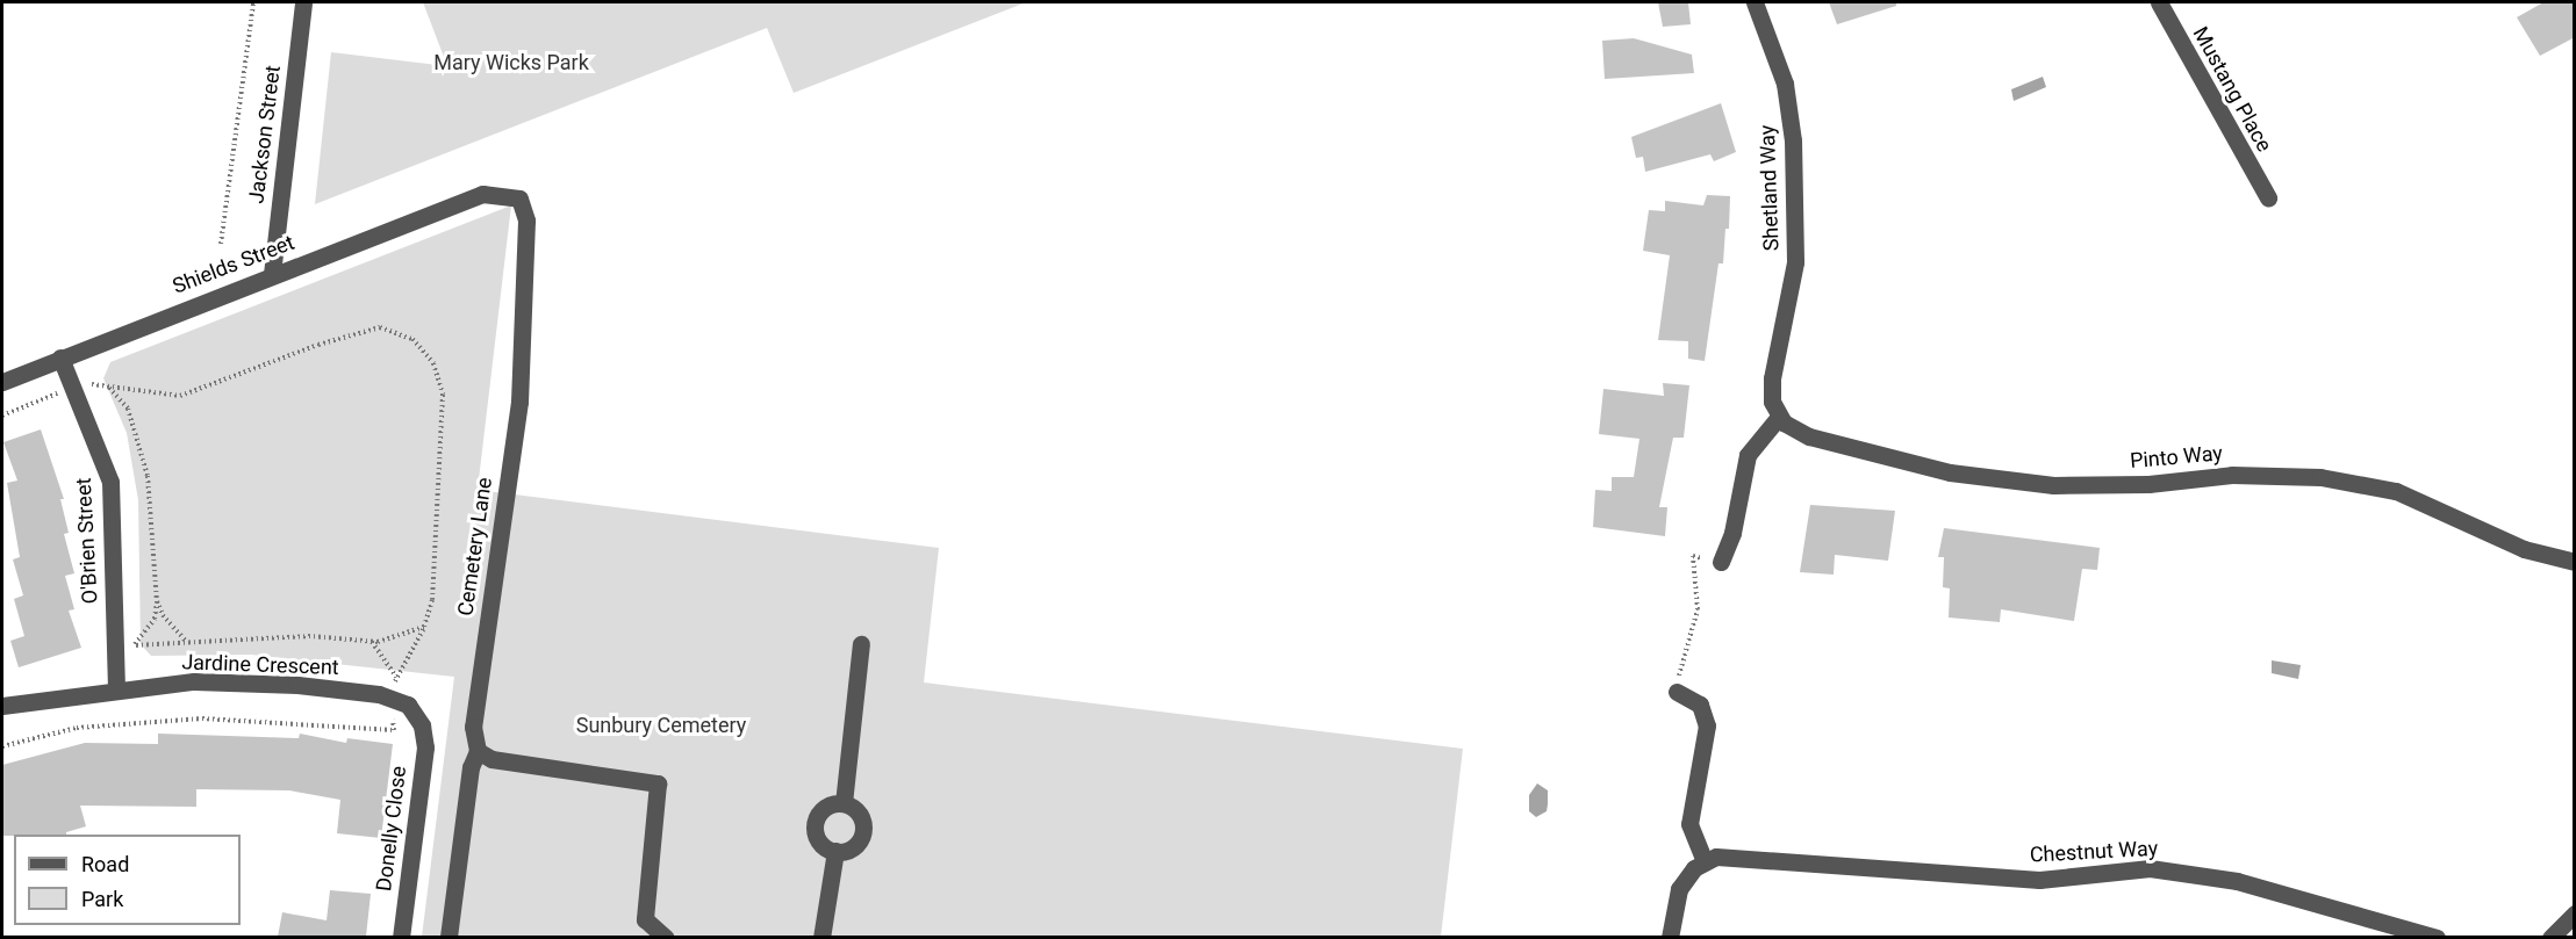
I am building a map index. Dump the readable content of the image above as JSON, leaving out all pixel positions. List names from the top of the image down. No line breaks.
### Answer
{"streets":{"street":["Mustang Place","Jackson Street","Shetland Way","Shields Street","Pinto Way","O'Brien Street","Cemetery Lane","Jardine Crescent","Donelly Close","Chestnut Way"]},"crossings":[["Jackson Street","Shields Street"],["Shetland Way","Pinto Way"],["Shields Street","O'Brien Street"],["Shields Street","Cemetery Lane"],["O'Brien Street","Jardine Crescent"],["Jardine Crescent","Donelly Close"]],"parks":["Mary Wicks Park","Sunbury Cemetery"],"legend":["Road","Park"]}
